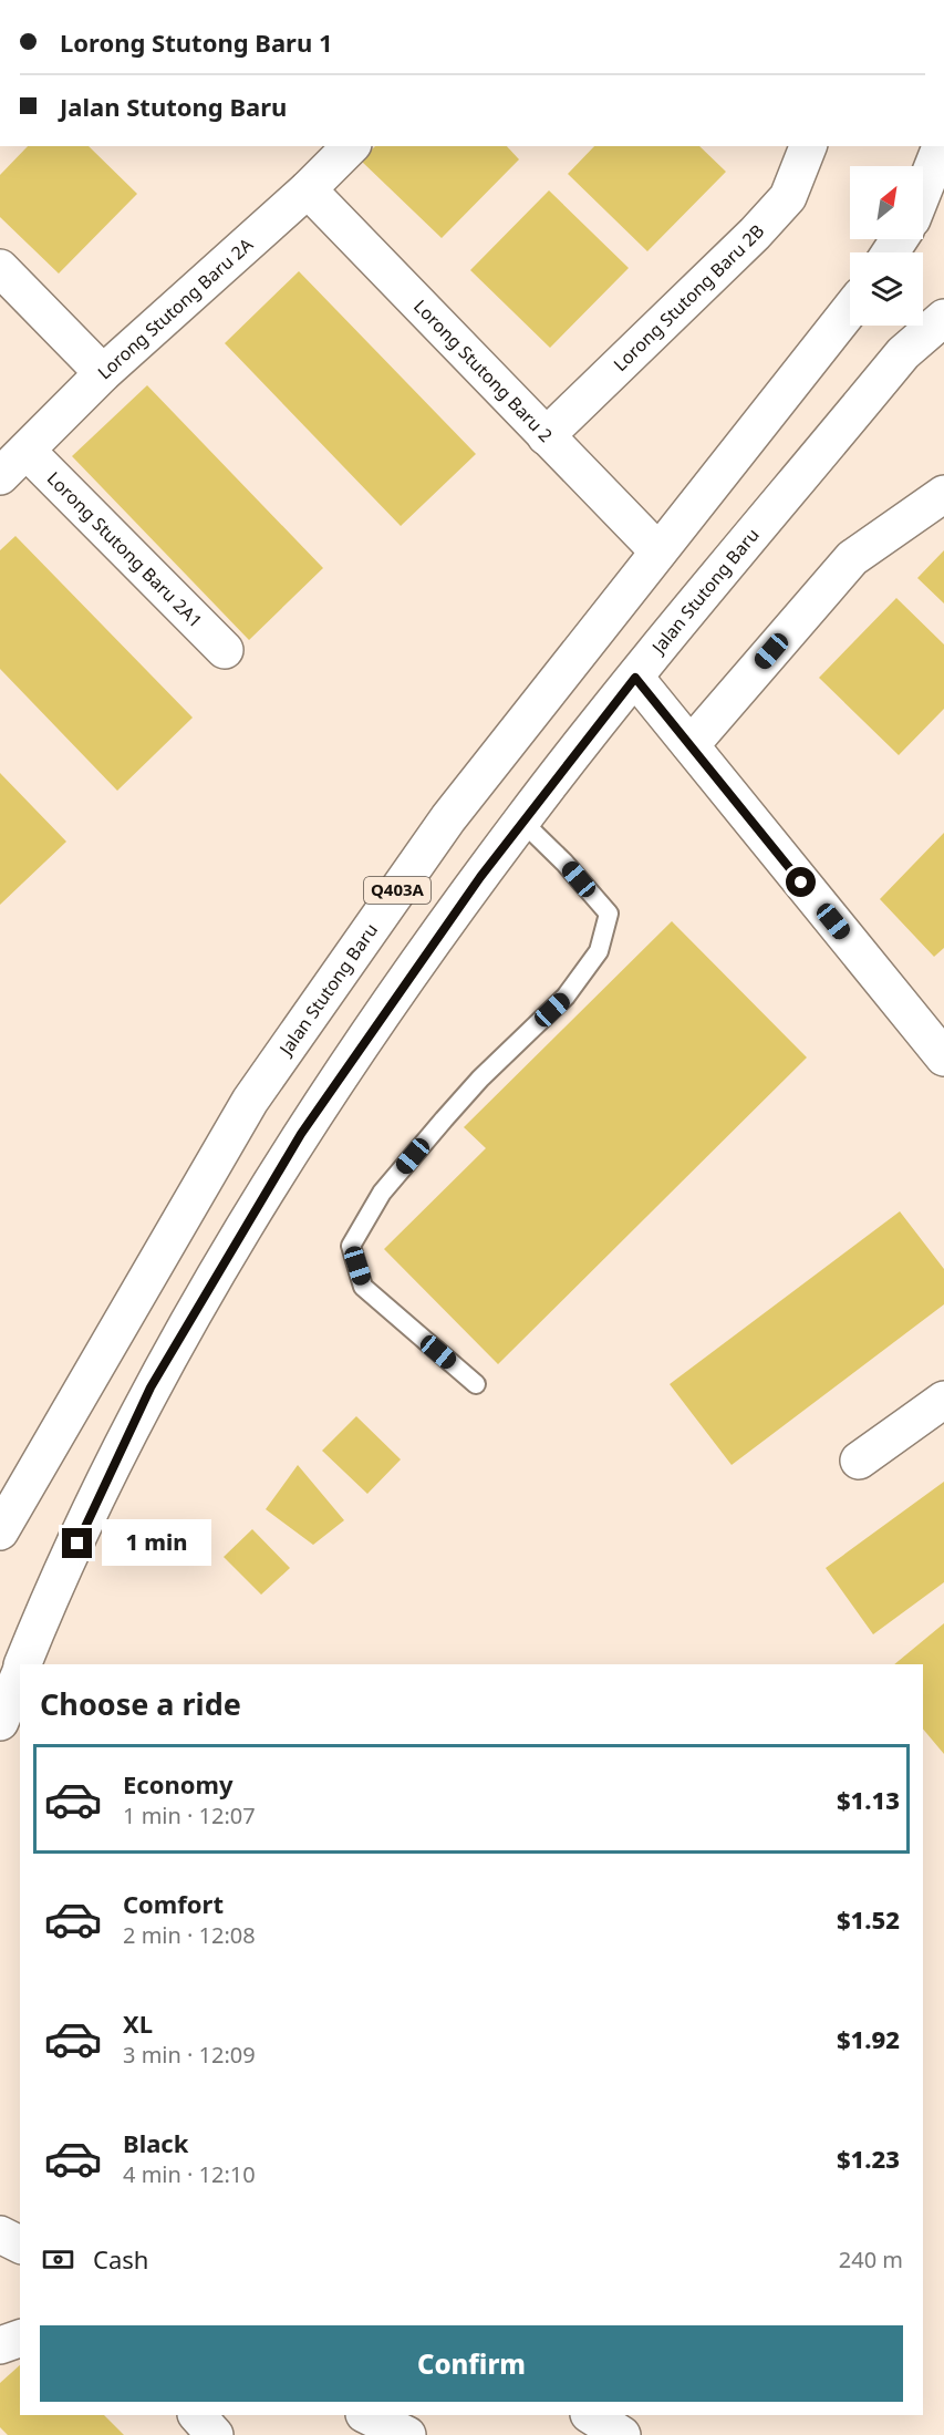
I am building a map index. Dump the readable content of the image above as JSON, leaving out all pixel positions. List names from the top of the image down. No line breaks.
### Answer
{"streets":{"main road":["Lorong Stutong Baru 2B","Lorong Stutong Baru 2A","Lorong Stutong Baru 2","Lorong Stutong Baru 2A1","Jalan Stutong Baru","Q403A"]},"crossings":[["Lorong Stutong Baru 2B","Lorong Stutong Baru 2"],["Lorong Stutong Baru 2A","Lorong Stutong Baru 2"],["Lorong Stutong Baru 2A","Lorong Stutong Baru 2A1"],["Lorong Stutong Baru 2","Jalan Stutong Baru"]],"north":"top right","page":{"banner":["Lorong Stutong Baru 1","Jalan Stutong Baru"],"bubble":"1 min","heading":"Choose a ride","list":[{"name":"Economy","note":"1 min · 12:07","value":"$1.13"},{"name":"Comfort","note":"2 min · 12:08","value":"$1.52"},{"name":"XL","note":"3 min · 12:09","value":"$1.92"},{"name":"Black","note":"4 min · 12:10","value":"$1.23"}],"pay":["Cash","240 m"],"buttons":"Confirm"}}
